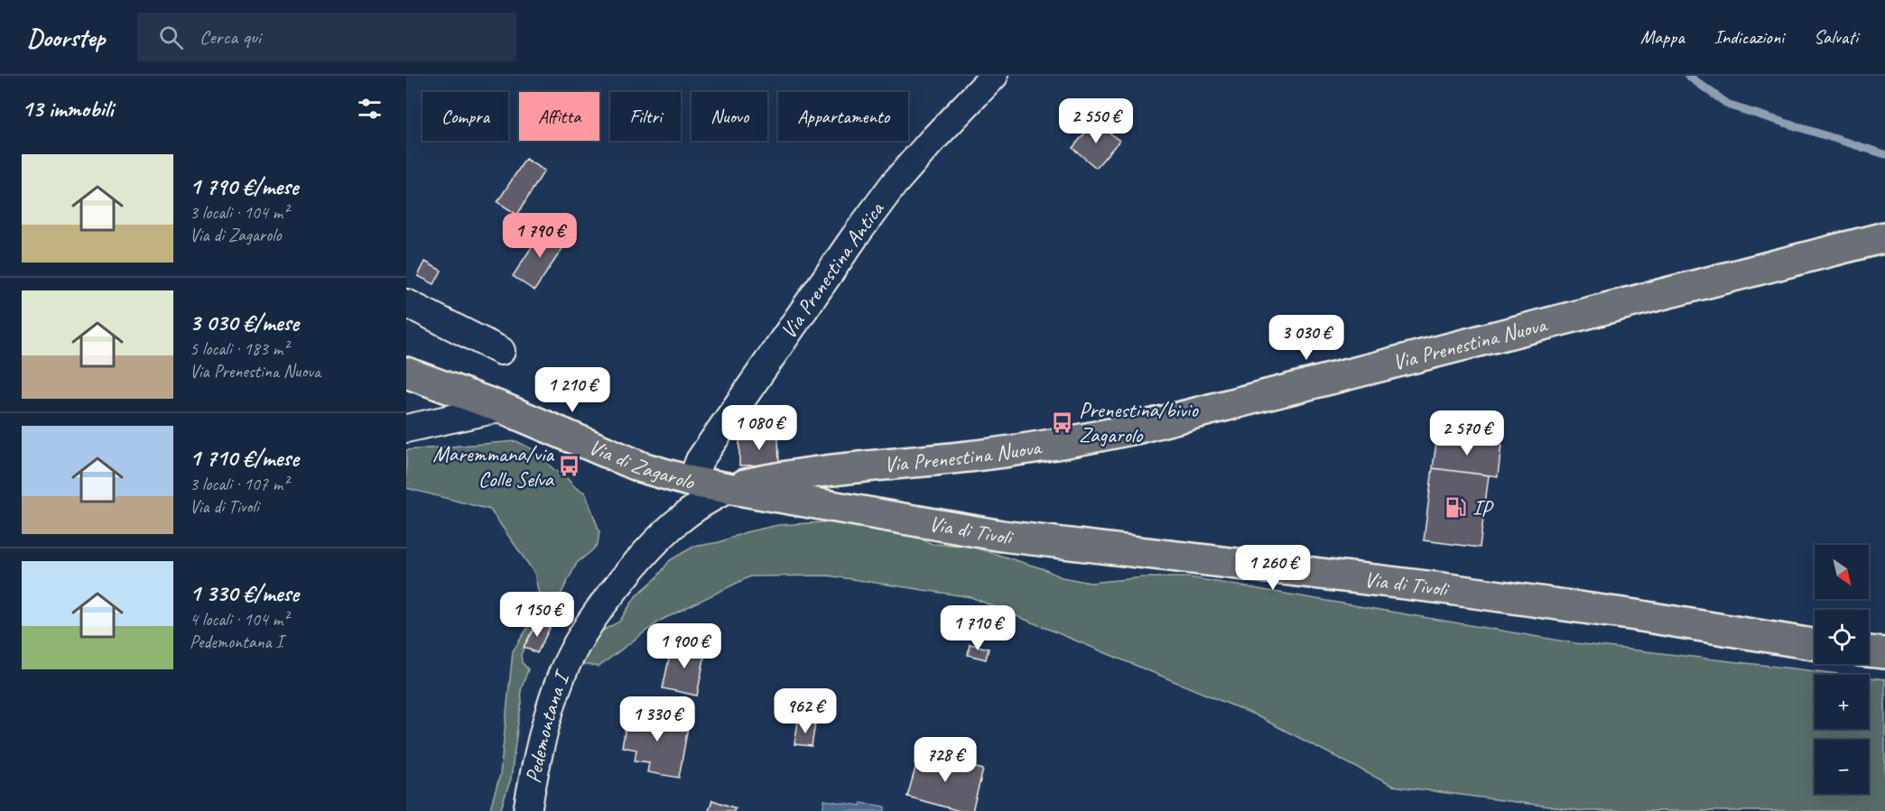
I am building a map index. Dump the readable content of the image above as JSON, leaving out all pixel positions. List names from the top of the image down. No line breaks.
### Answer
{"streets":{"main road":["Via Prenestina Nuova","Via di Zagarolo","Via di Tivoli"],"street":["Via Prenestina Antica","Pedemontana I"]},"crossings":[["Via Prenestina Antica","Via di Zagarolo"],["Via Prenestina Nuova","Via di Zagarolo"],["Via Prenestina Nuova","Via di Tivoli"],["Via Prenestina Nuova","Pedemontana I"],["Via di Zagarolo","Via di Tivoli"],["Via di Zagarolo","Pedemontana I"],["Via di Tivoli","Pedemontana I"]],"places":{"bus stop":["Prenestina/bivio Zagarolo","Maremmana/via Colle Selva"],"fuel station":["IP"]},"north":"bottom right","page":{"header":"Doorstep","search":"Cerca qui","nav":["Mappa","Indicazioni","Salvati"],"heading":"13 immobili","chip":["Compra","Affitta","Filtri","Nuovo","Appartamento"],"price":["2 550 €","1 790 €","3 030 €","1 210 €","1 080 €","2 570 €","1 260 €","1 150 €","1 710 €","1 900 €","962 €","1 330 €","728 €"],"list":[{"name":"1 790 €/mese","note":"3 locali · 104 m² · Via di Zagarolo"},{"name":"3 030 €/mese","note":"5 locali · 183 m² · Via Prenestina Nuova"},{"name":"1 710 €/mese","note":"3 locali · 107 m² · Via di Tivoli"},{"name":"1 330 €/mese","note":"4 locali · 104 m² · Pedemontana I"}],"map_buttons":["+","−"]}}
